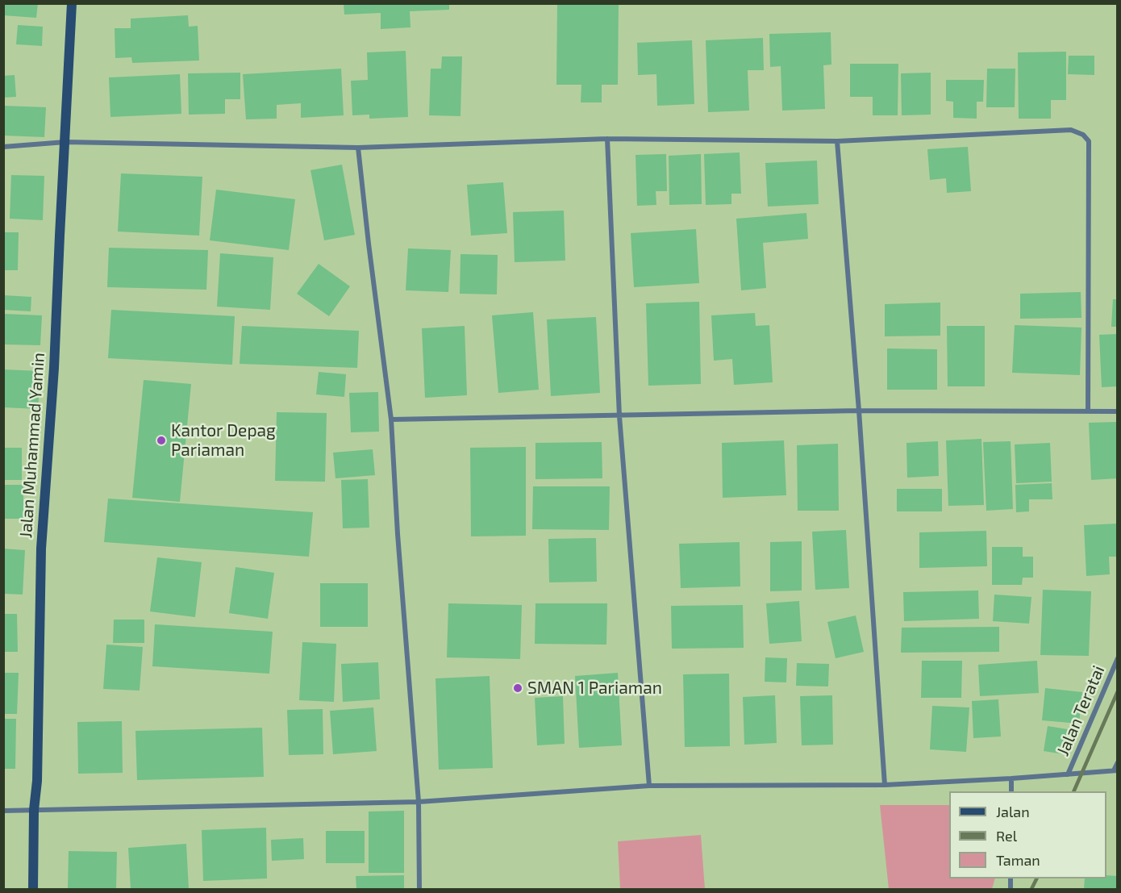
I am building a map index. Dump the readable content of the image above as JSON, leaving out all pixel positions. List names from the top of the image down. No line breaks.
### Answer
{"streets":{"street":["Jalan Muhammad Yamin","Jalan Teratai"]},"places":["Kantor Depag Pariaman","SMAN 1 Pariaman"],"legend":["Jalan","Rel","Taman"]}
